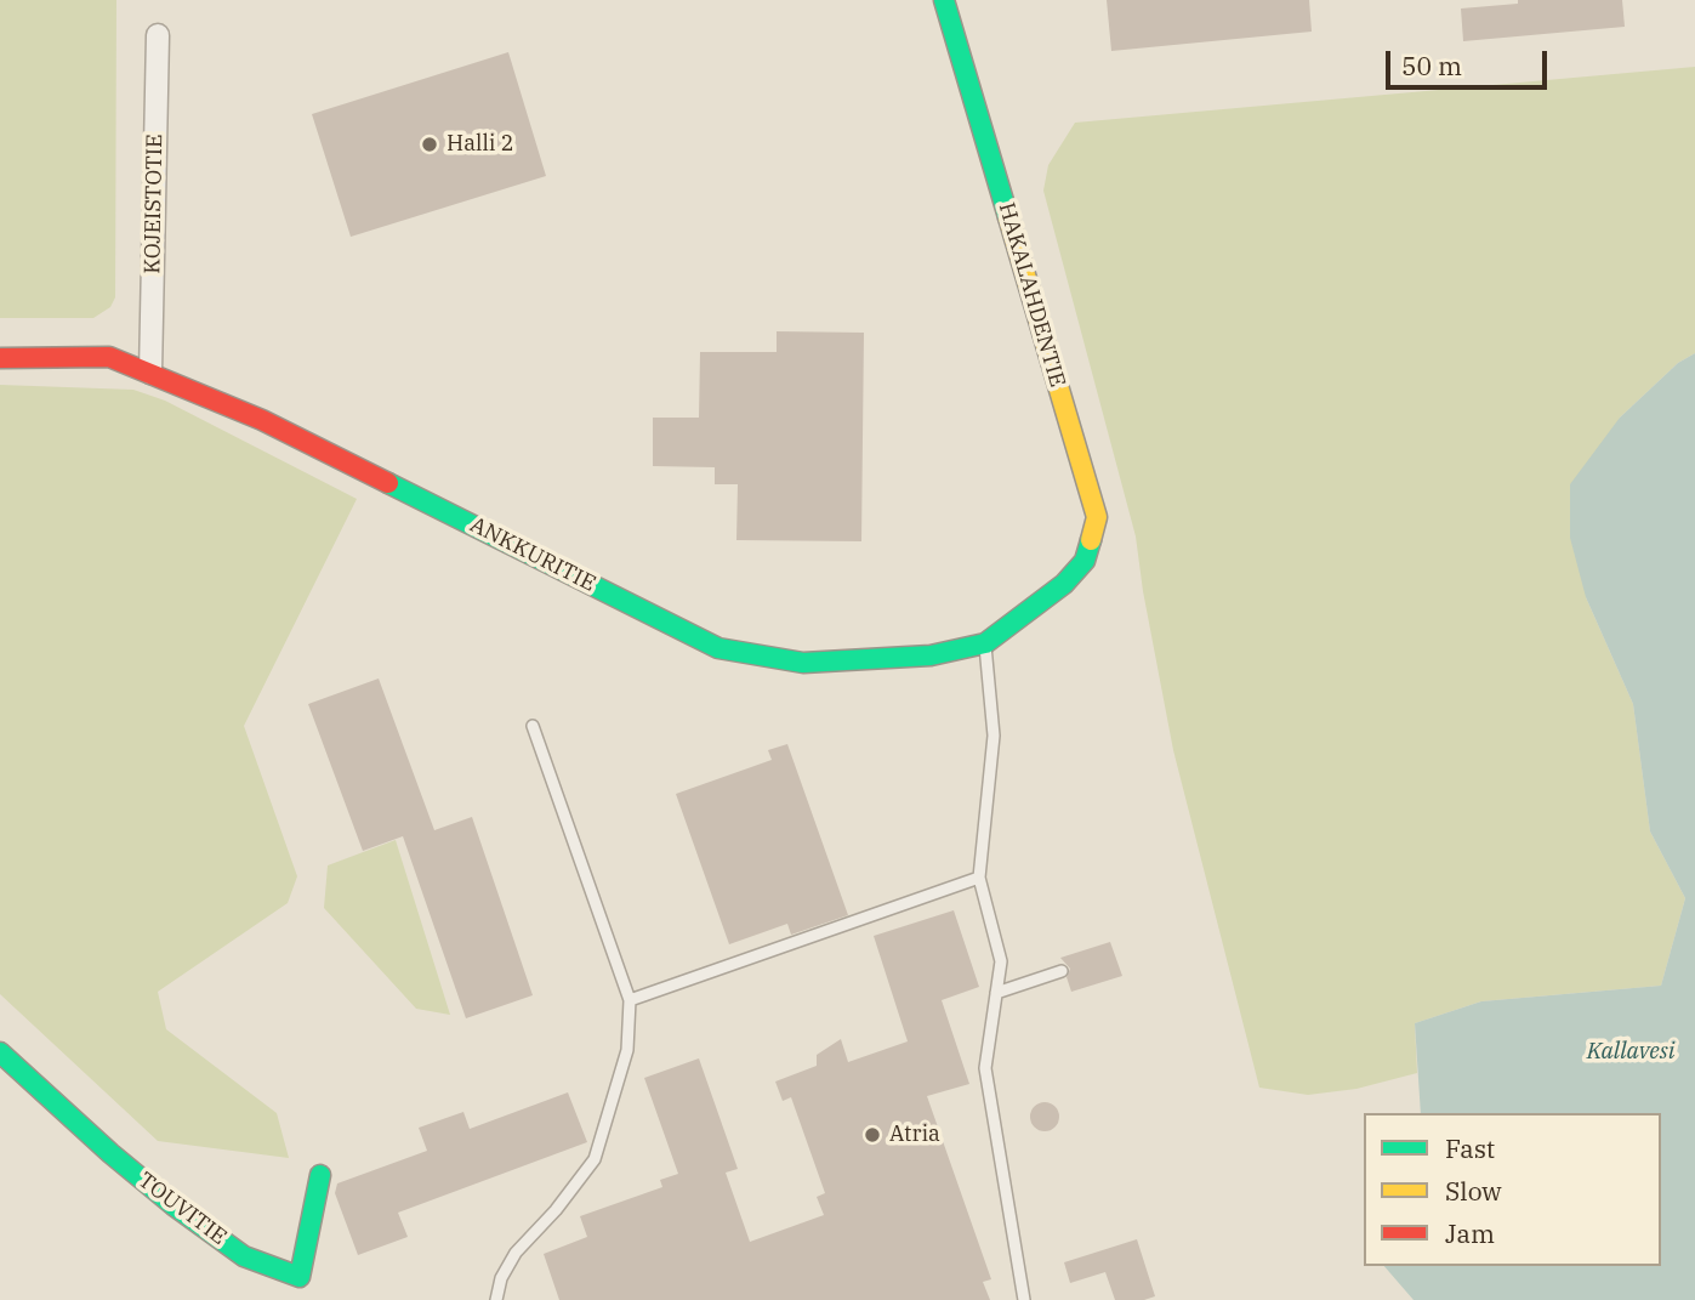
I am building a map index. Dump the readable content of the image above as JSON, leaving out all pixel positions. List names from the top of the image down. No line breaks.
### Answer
{"streets":{"street":["KOJEISTOTIE","HAKALAHDENTIE","ANKKURITIE","TOUVITIE"]},"crossings":[["KOJEISTOTIE","ANKKURITIE"],["HAKALAHDENTIE","ANKKURITIE"]],"water":["Kallavesi"],"places":["Halli 2","Atria"],"legend":["Fast","Slow","Jam"],"scale_bar":"50 m"}
